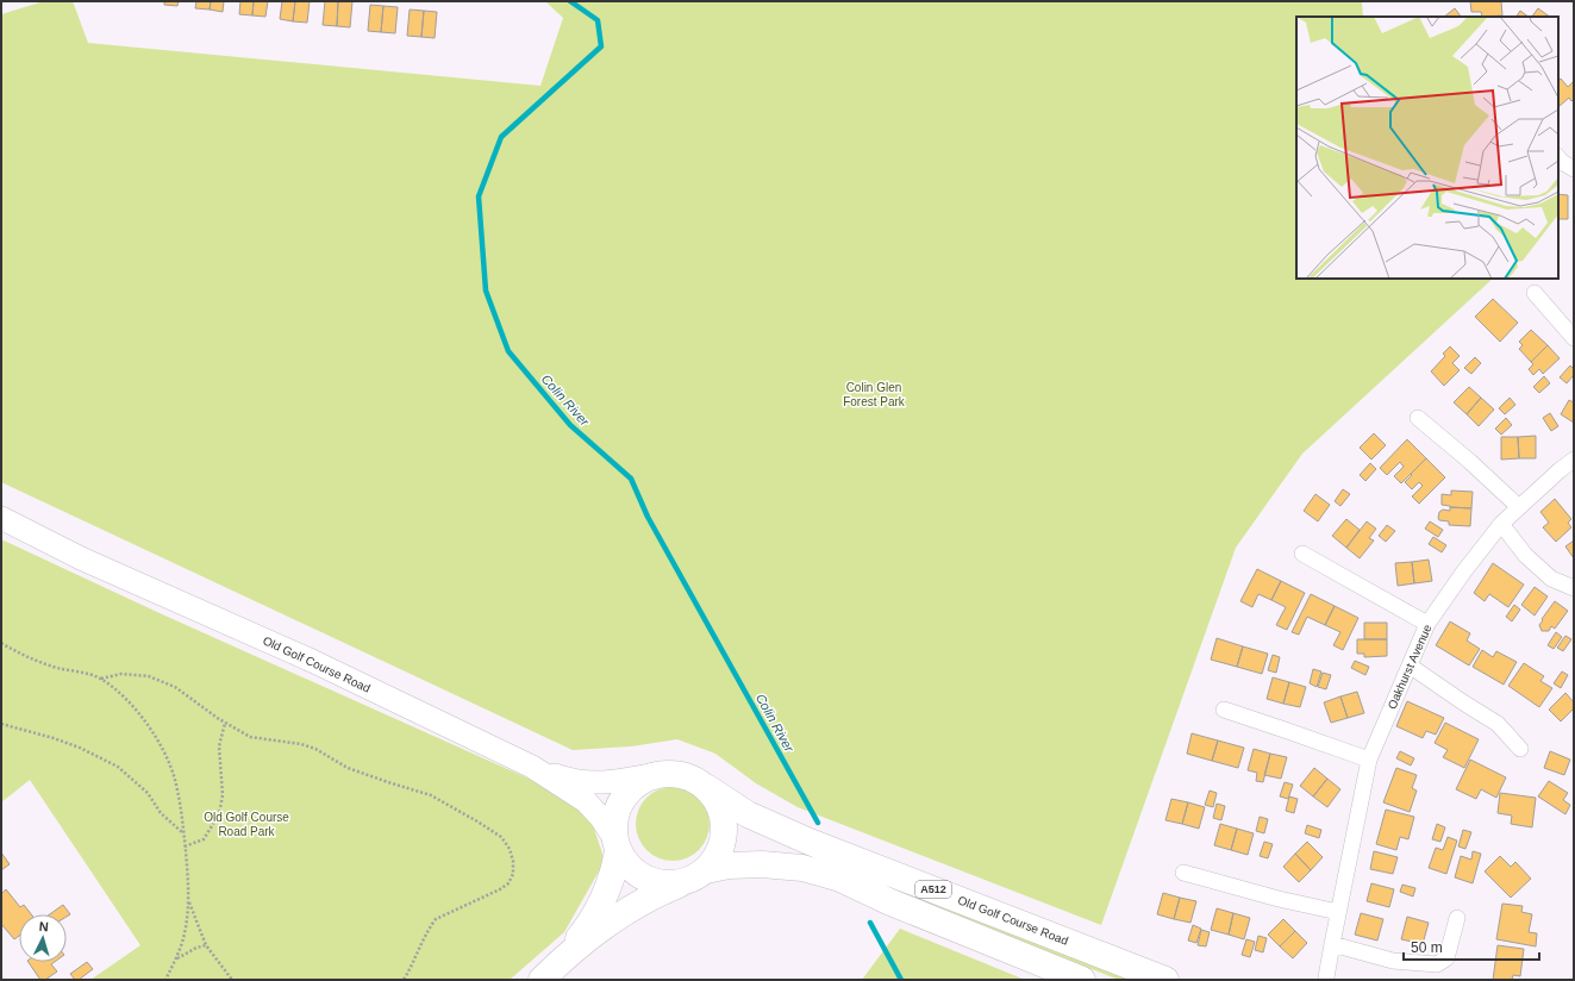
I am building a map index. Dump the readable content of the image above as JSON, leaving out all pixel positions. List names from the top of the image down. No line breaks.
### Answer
{"streets":{"highway":["Old Golf Course Road","A512"],"street":["Oakhurst Avenue"]},"crossings":[["Old Golf Course Road","A512"]],"water":["Colin River"],"parks":["Colin Glen Forest Park","Old Golf Course Road Park"],"scale_bar":"50 m","north":"top"}
